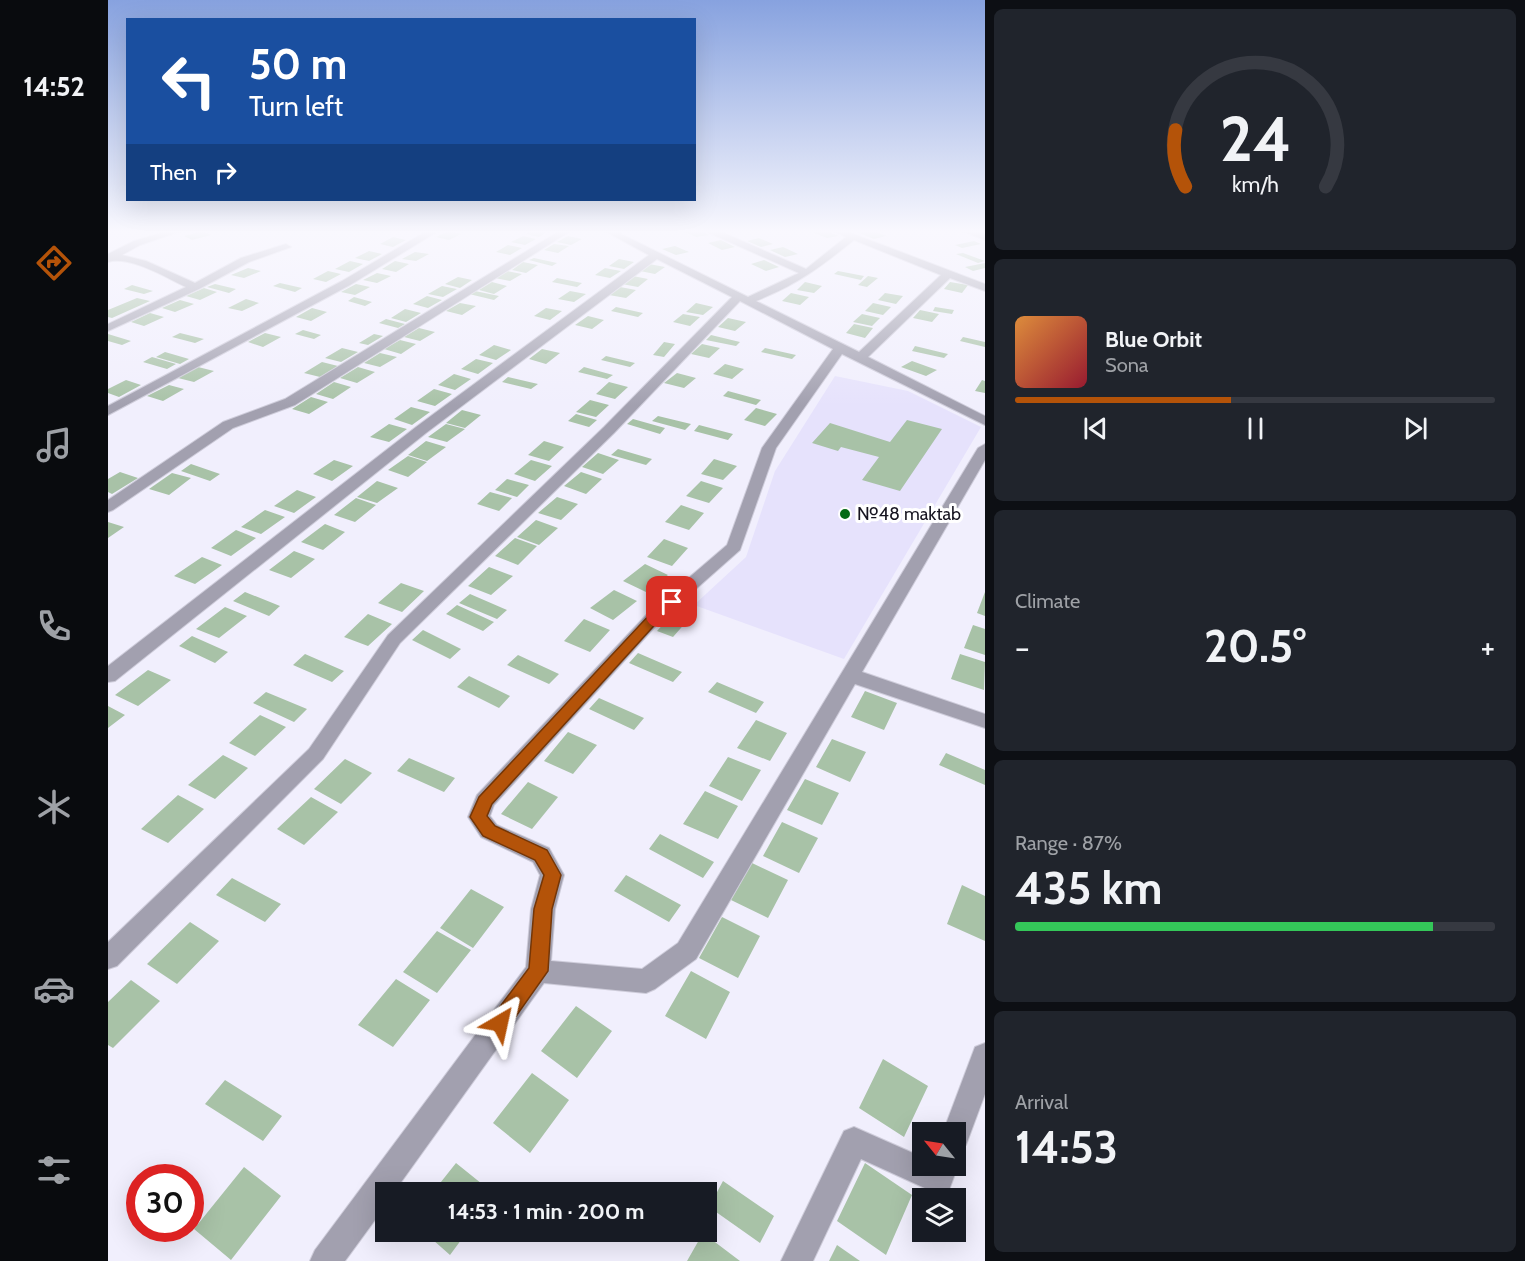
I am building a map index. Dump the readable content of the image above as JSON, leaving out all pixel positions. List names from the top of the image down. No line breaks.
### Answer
{"places":["№48 maktab"],"north":"top left","page":{"tabs":"14:52","turn":["50 m","Turn left"],"then":"Then","song":["Blue Orbit","Sona"],"tile":["Climate",["Range · 87%","435 km"],["Arrival","14:53"]],"heat":["−","20.5°","+"],"limit":"30","trip":"14:53 · 1 min · 200 m","gauge":["24","km/h"]}}
